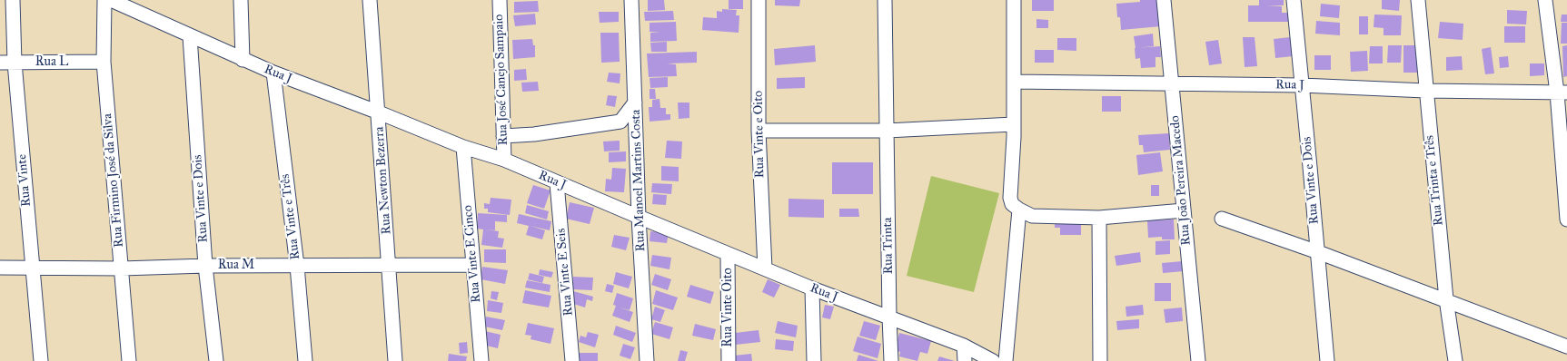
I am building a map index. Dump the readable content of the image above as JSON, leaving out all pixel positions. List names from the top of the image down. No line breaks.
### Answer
{"streets":{"street":["Rua L","Rua J","Rua José Canejo Sampaio","Rua Vinte e Oito","Rua Vinte","Rua Firmino José da Silva","Rua Newton Bezerra","Rua Manoel Martins Costa","Rua João Pereira Macedo","Rua Vinte e Dois","Rua Trinta e Três","Rua Vinte e Três","Rua Trinta","Rua Vinte E Cinco","Rua M","Rua Vinte E Seis","Rua Vinte Oito"]},"crossings":[["Rua L","Rua Vinte"],["Rua L","Rua Firmino José da Silva"],["Rua J","Rua José Canejo Sampaio"],["Rua J","Rua Vinte e Oito"],["Rua J","Rua Newton Bezerra"],["Rua J","Rua Manoel Martins Costa"],["Rua J","Rua João Pereira Macedo"],["Rua J","Rua Vinte e Dois"],["Rua J","Rua Trinta e Três"],["Rua J","Rua Vinte e Três"],["Rua J","Rua Trinta"],["Rua J","Rua Vinte E Cinco"],["Rua J","Rua Vinte E Seis"],["Rua J","Rua Vinte Oito"],["Rua Vinte","Rua M"],["Rua Firmino José da Silva","Rua M"],["Rua Newton Bezerra","Rua M"],["Rua Vinte e Dois","Rua M"],["Rua Vinte e Três","Rua M"],["Rua Vinte E Cinco","Rua M"]]}
